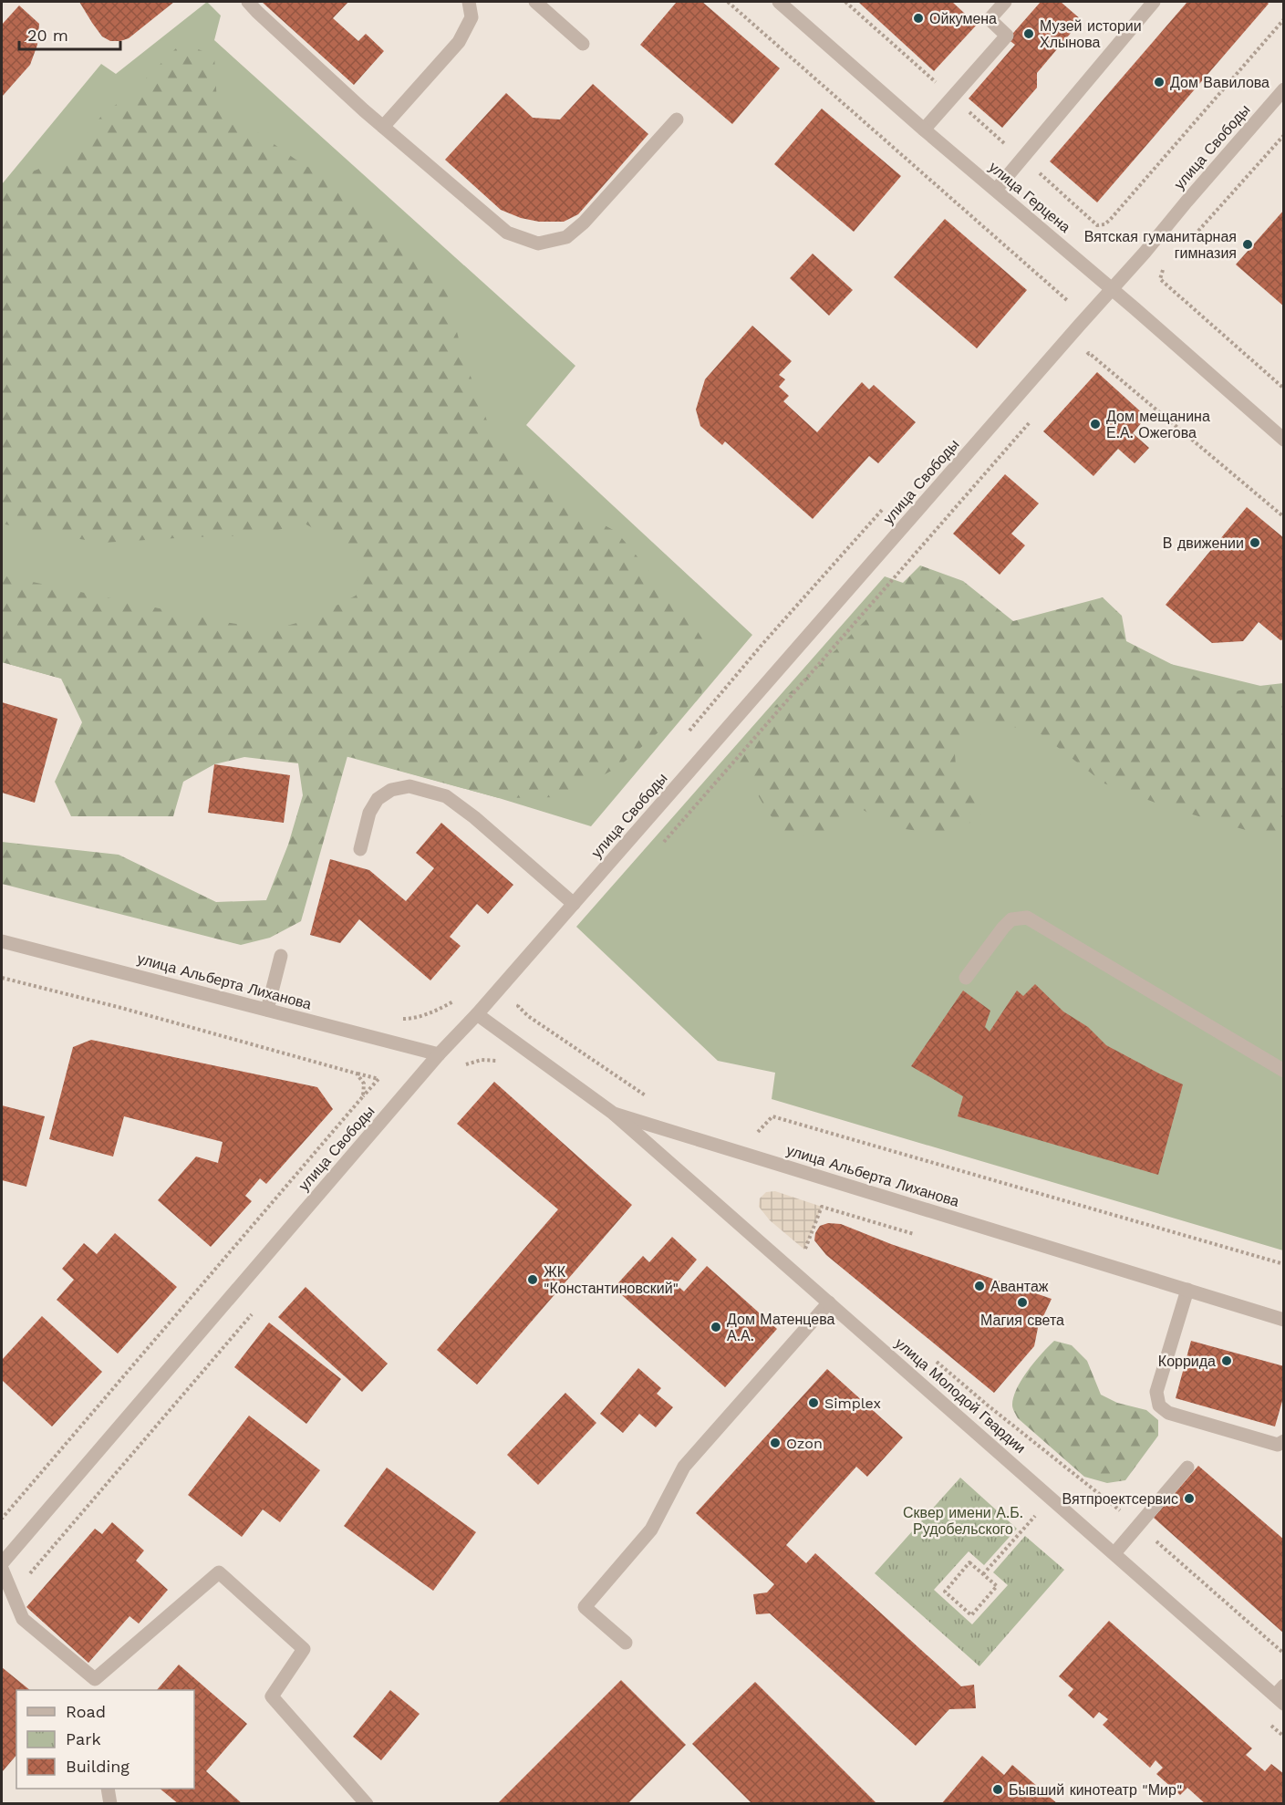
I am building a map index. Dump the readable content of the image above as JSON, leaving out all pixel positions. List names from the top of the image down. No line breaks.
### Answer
{"streets":{"street":["улица Свободы","улица Герцена","улица Альберта Лиханова","улица Молодой Гвардии"]},"crossings":[["улица Свободы","улица Герцена"],["улица Свободы","улица Альберта Лиханова"],["улица Альберта Лиханова","улица Молодой Гвардии"]],"parks":["Сквер имени А.Б. Рудобельского"],"places":["Ойкумена","Музей истории Хлынова","Дом Вавилова","Вятская гуманитарная гимназия","Дом мещанина Е.А. Ожегова","В движении","ЖК \"Константиновский\"","Авантаж","Магия света","Дом Матенцева А.А.","Коррида","Simplex","Ozon","Вятпроектсервис","Бывший кинотеатр \"Мир\""],"legend":["Road","Park","Building"],"scale_bar":"20 m"}
